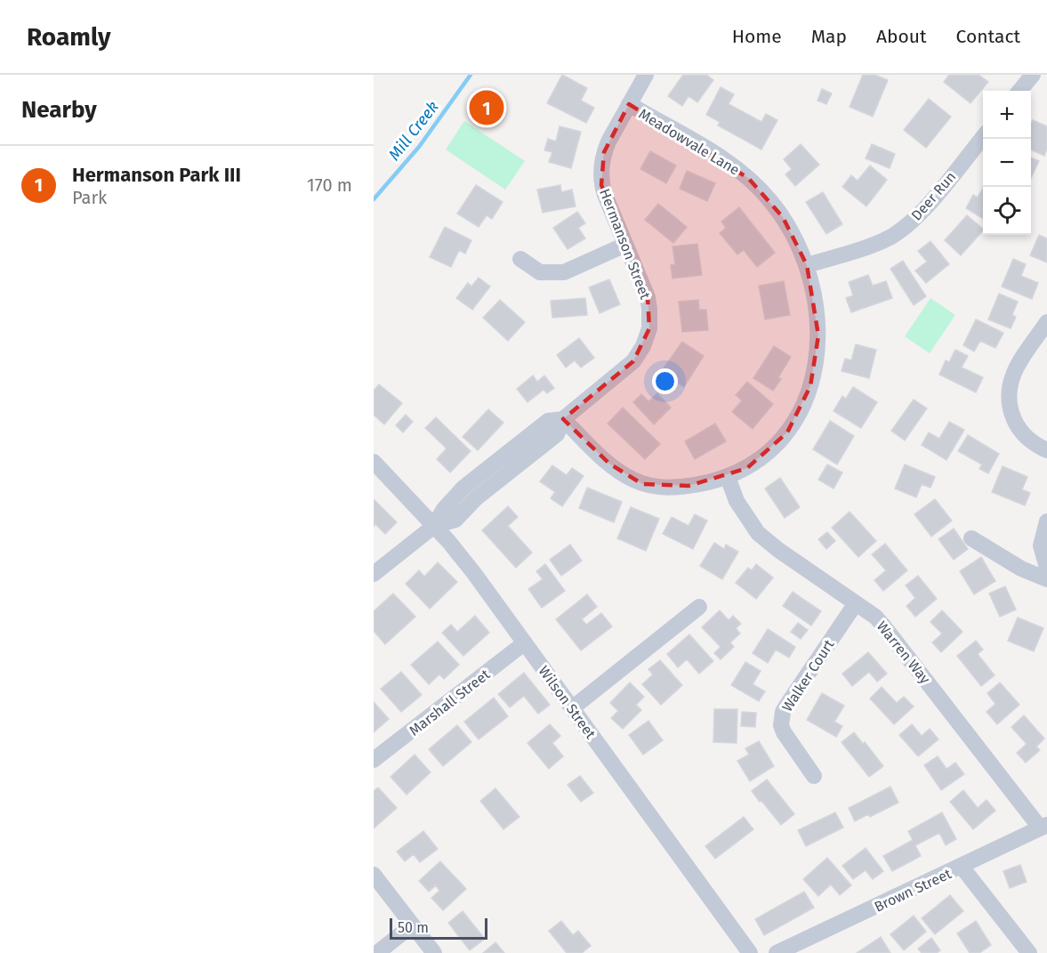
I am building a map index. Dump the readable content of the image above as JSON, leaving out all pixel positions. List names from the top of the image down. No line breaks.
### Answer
{"streets":{"street":["Meadowvale Lane","Deer Run","Hermanson Street","Warren Way","Walker Court","Marshall Street","Wilson Street","Brown Street"]},"crossings":[["Meadowvale Lane","Deer Run"],["Meadowvale Lane","Hermanson Street"],["Meadowvale Lane","Warren Way"],["Hermanson Street","Wilson Street"],["Warren Way","Walker Court"],["Warren Way","Brown Street"],["Marshall Street","Wilson Street"]],"water":["Mill Creek"],"scale_bar":"50 m","page":{"header":"Roamly","nav":["Home","Map","About","Contact"],"heading":"Nearby","pins":"1","map_buttons":["+","−"],"list":[{"mark":"1","name":"Hermanson Park III","note":"Park","value":"170 m"}],"scale":"50 m"}}
